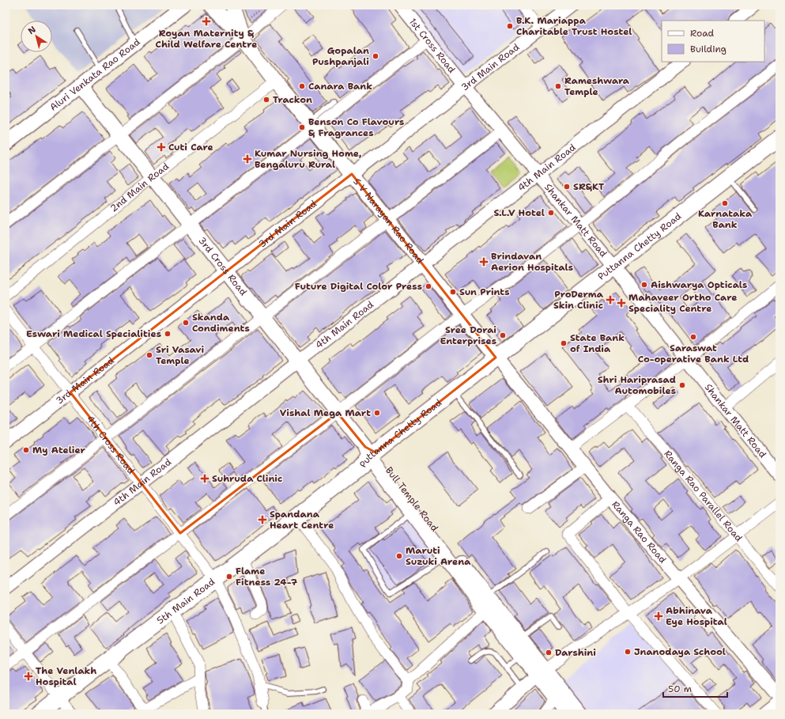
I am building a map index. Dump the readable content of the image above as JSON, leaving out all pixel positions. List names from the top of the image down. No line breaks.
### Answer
{"streets":{"main road":["Aluri Venkata Rao Road","S V Narayan Rao Road","Puttanna Chetty Road","3rd Cross Road","Bull Temple Road","5th Main Road"],"street":["1st Cross Road","3rd Main Road","4th Main Road","2nd Main Road","Shankar Matt Road","4th Cross Road","Ranga Rao Parallel Road","Ranga Rao Road"]},"crossings":[["1st Cross Road","3rd Main Road"],["1st Cross Road","Shankar Matt Road"],["3rd Main Road","Shankar Matt Road"],["3rd Main Road","S V Narayan Rao Road"],["3rd Main Road","3rd Cross Road"],["3rd Main Road","4th Cross Road"],["Aluri Venkata Rao Road","3rd Cross Road"],["4th Main Road","Shankar Matt Road"],["4th Main Road","S V Narayan Rao Road"],["4th Main Road","3rd Cross Road"],["4th Main Road","4th Cross Road"],["2nd Main Road","S V Narayan Rao Road"],["2nd Main Road","3rd Cross Road"],["Shankar Matt Road","Puttanna Chetty Road"],["S V Narayan Rao Road","Puttanna Chetty Road"],["S V Narayan Rao Road","Ranga Rao Road"],["Puttanna Chetty Road","3rd Cross Road"],["Puttanna Chetty Road","Bull Temple Road"],["Puttanna Chetty Road","Ranga Rao Road"],["Puttanna Chetty Road","5th Main Road"],["3rd Cross Road","Bull Temple Road"],["3rd Cross Road","5th Main Road"],["4th Cross Road","5th Main Road"],["Bull Temple Road","5th Main Road"]],"places":{"health":["Royan Maternity & Child Welfare Centre","Cuti Care","Kumar Nursing Home, Bengaluru Rural","Brindavan Aerion Hospitals","ProDerma Skin Clinic","Mahaveer Ortho Care Speciality Centre","Suhruda Clinic","Spandana Heart Centre","Abhinava Eye Hospital","The Venlakh Hospital"],"other":["B.K. Mariappa Charitable Trust Hostel","Gopalan Pushpanjali","Canara Bank","Rameshwara Temple","Trackon","Benson Co Flavours & Fragrances","SR&KT","Karnataka Bank","S.L.V Hotel","Aishwarya Opticals","Future Digital Color Press","Sun Prints","Skanda Condiments","Eswari Medical Specialities","Sree Dorai Enterprises","Saraswat Co-operative Bank Ltd","State Bank of India","Sri Vasavi Temple","Shri Hariprasad Automobiles","Vishal Mega Mart","My Atelier","Maruti Suzuki Arena","Flame Fitness 24-7","Jnanodaya School","Darshini"]},"legend":["Road","Building"],"scale_bar":"50 m","north":"top left"}
